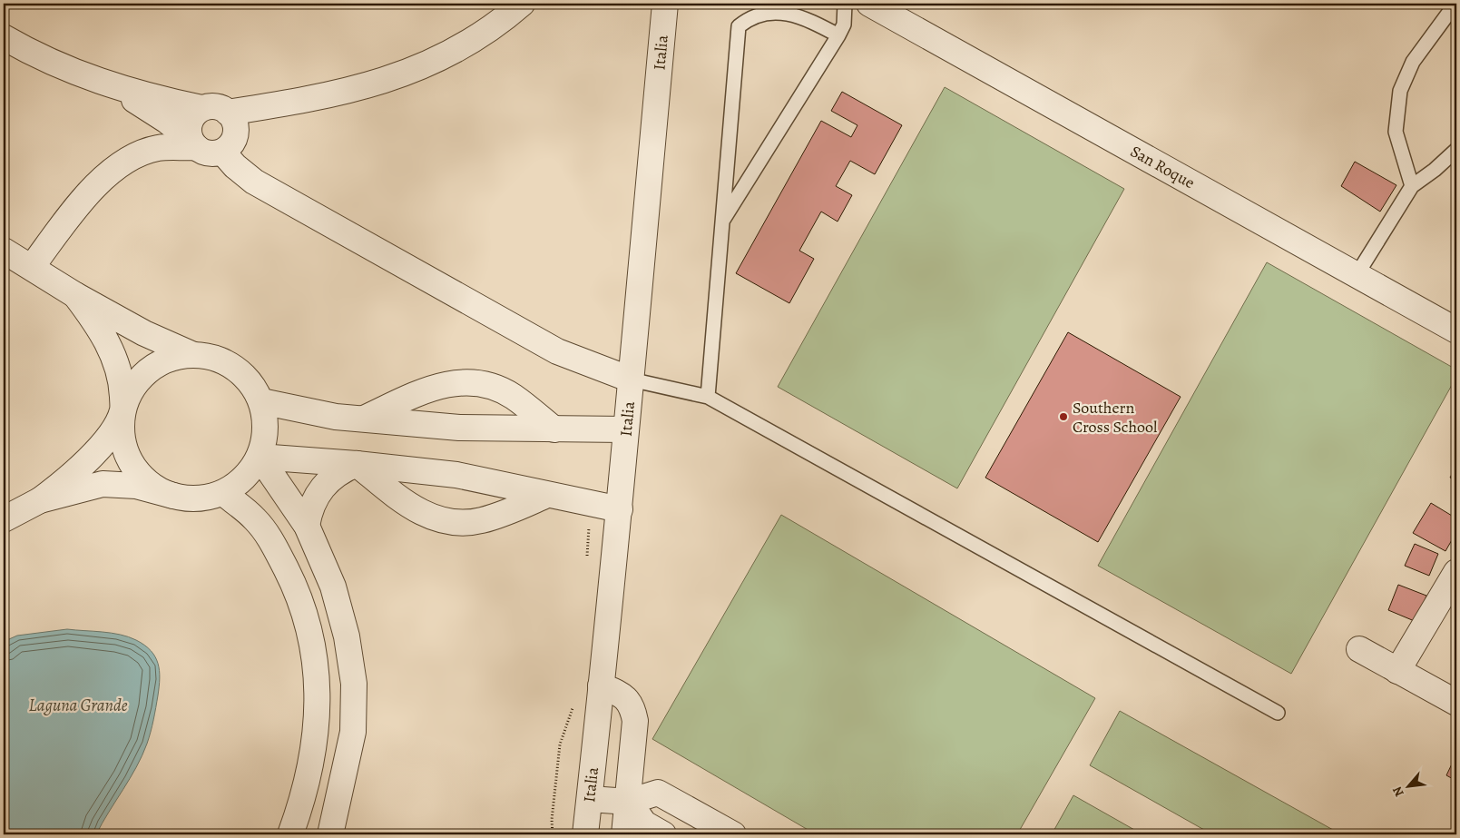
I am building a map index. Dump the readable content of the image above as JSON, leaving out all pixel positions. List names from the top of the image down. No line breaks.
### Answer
{"streets":{"street":["Italia","San Roque"]},"water":["Laguna Grande"],"places":["Southern Cross School"],"north":"bottom left"}
